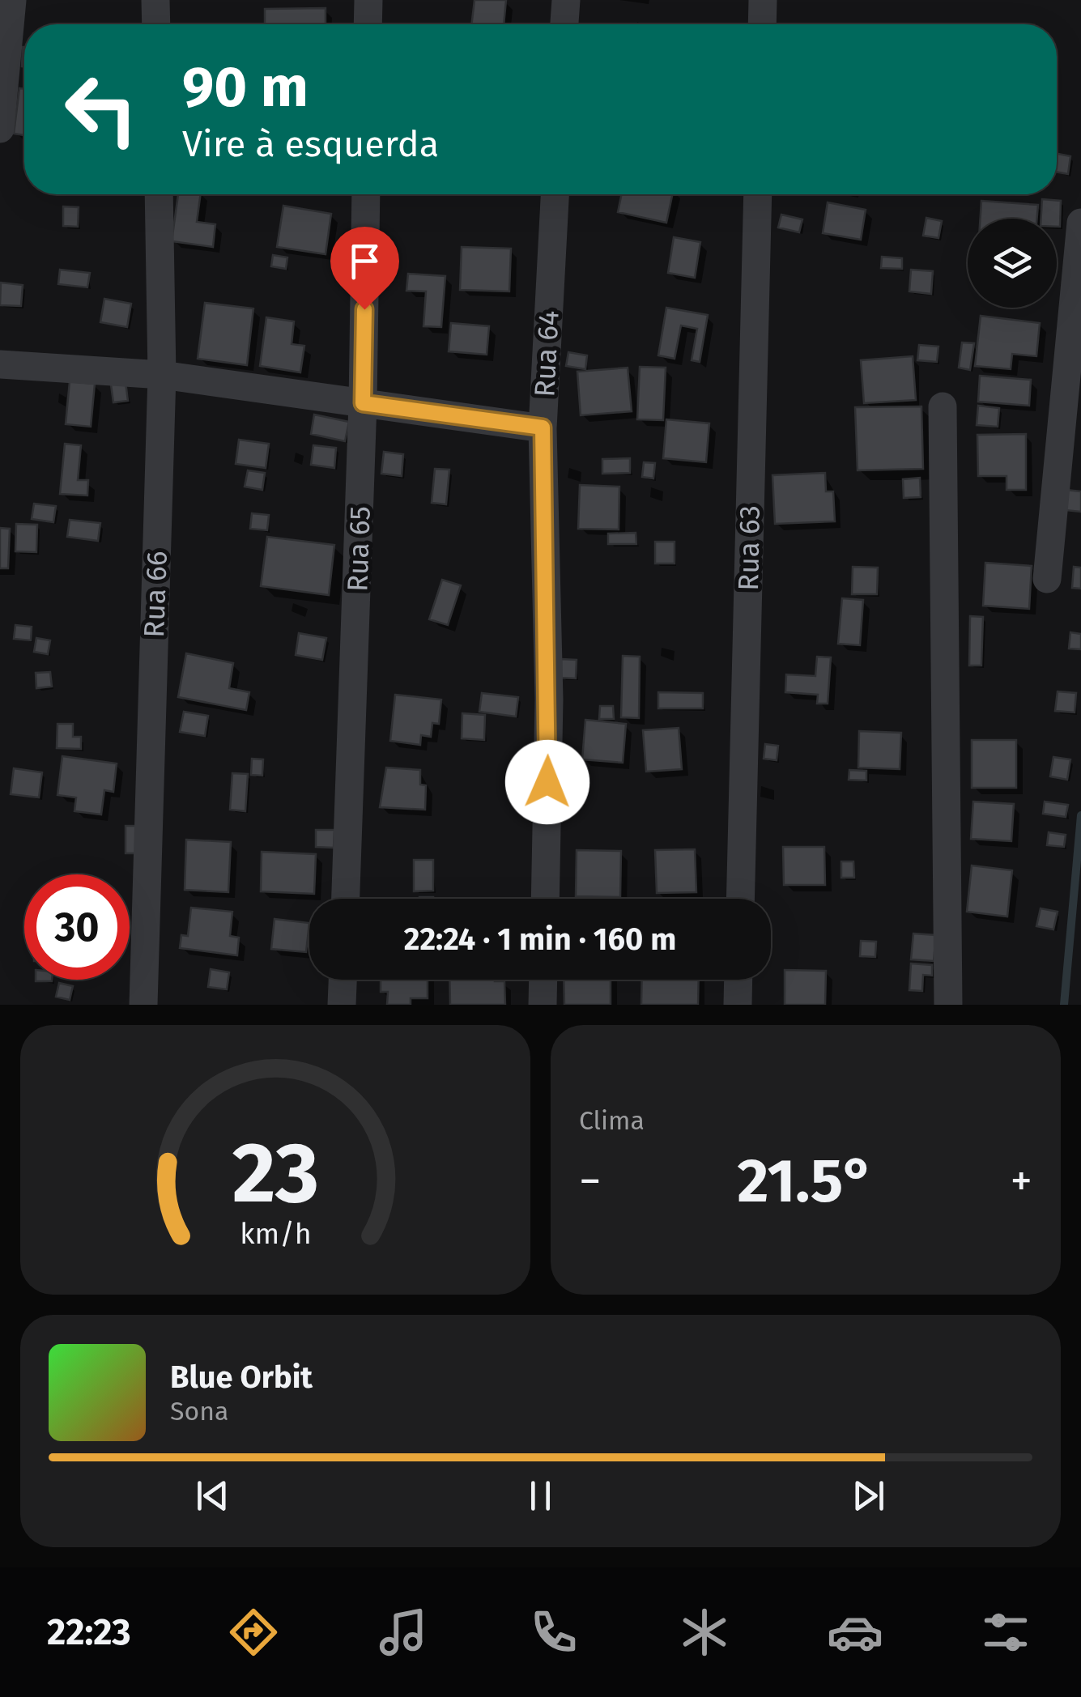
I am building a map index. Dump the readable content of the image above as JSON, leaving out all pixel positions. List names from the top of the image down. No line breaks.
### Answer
{"streets":{"street":["Rua 64","Rua 63","Rua 65","Rua 66"]},"page":{"turn":["90 m","Vire à esquerda"],"limit":"30","trip":"22:24 · 1 min · 160 m","tile":"Clima","heat":["−","21.5°","+"],"song":["Blue Orbit","Sona"],"tabs":"22:23","gauge":["23","km/h"]}}
